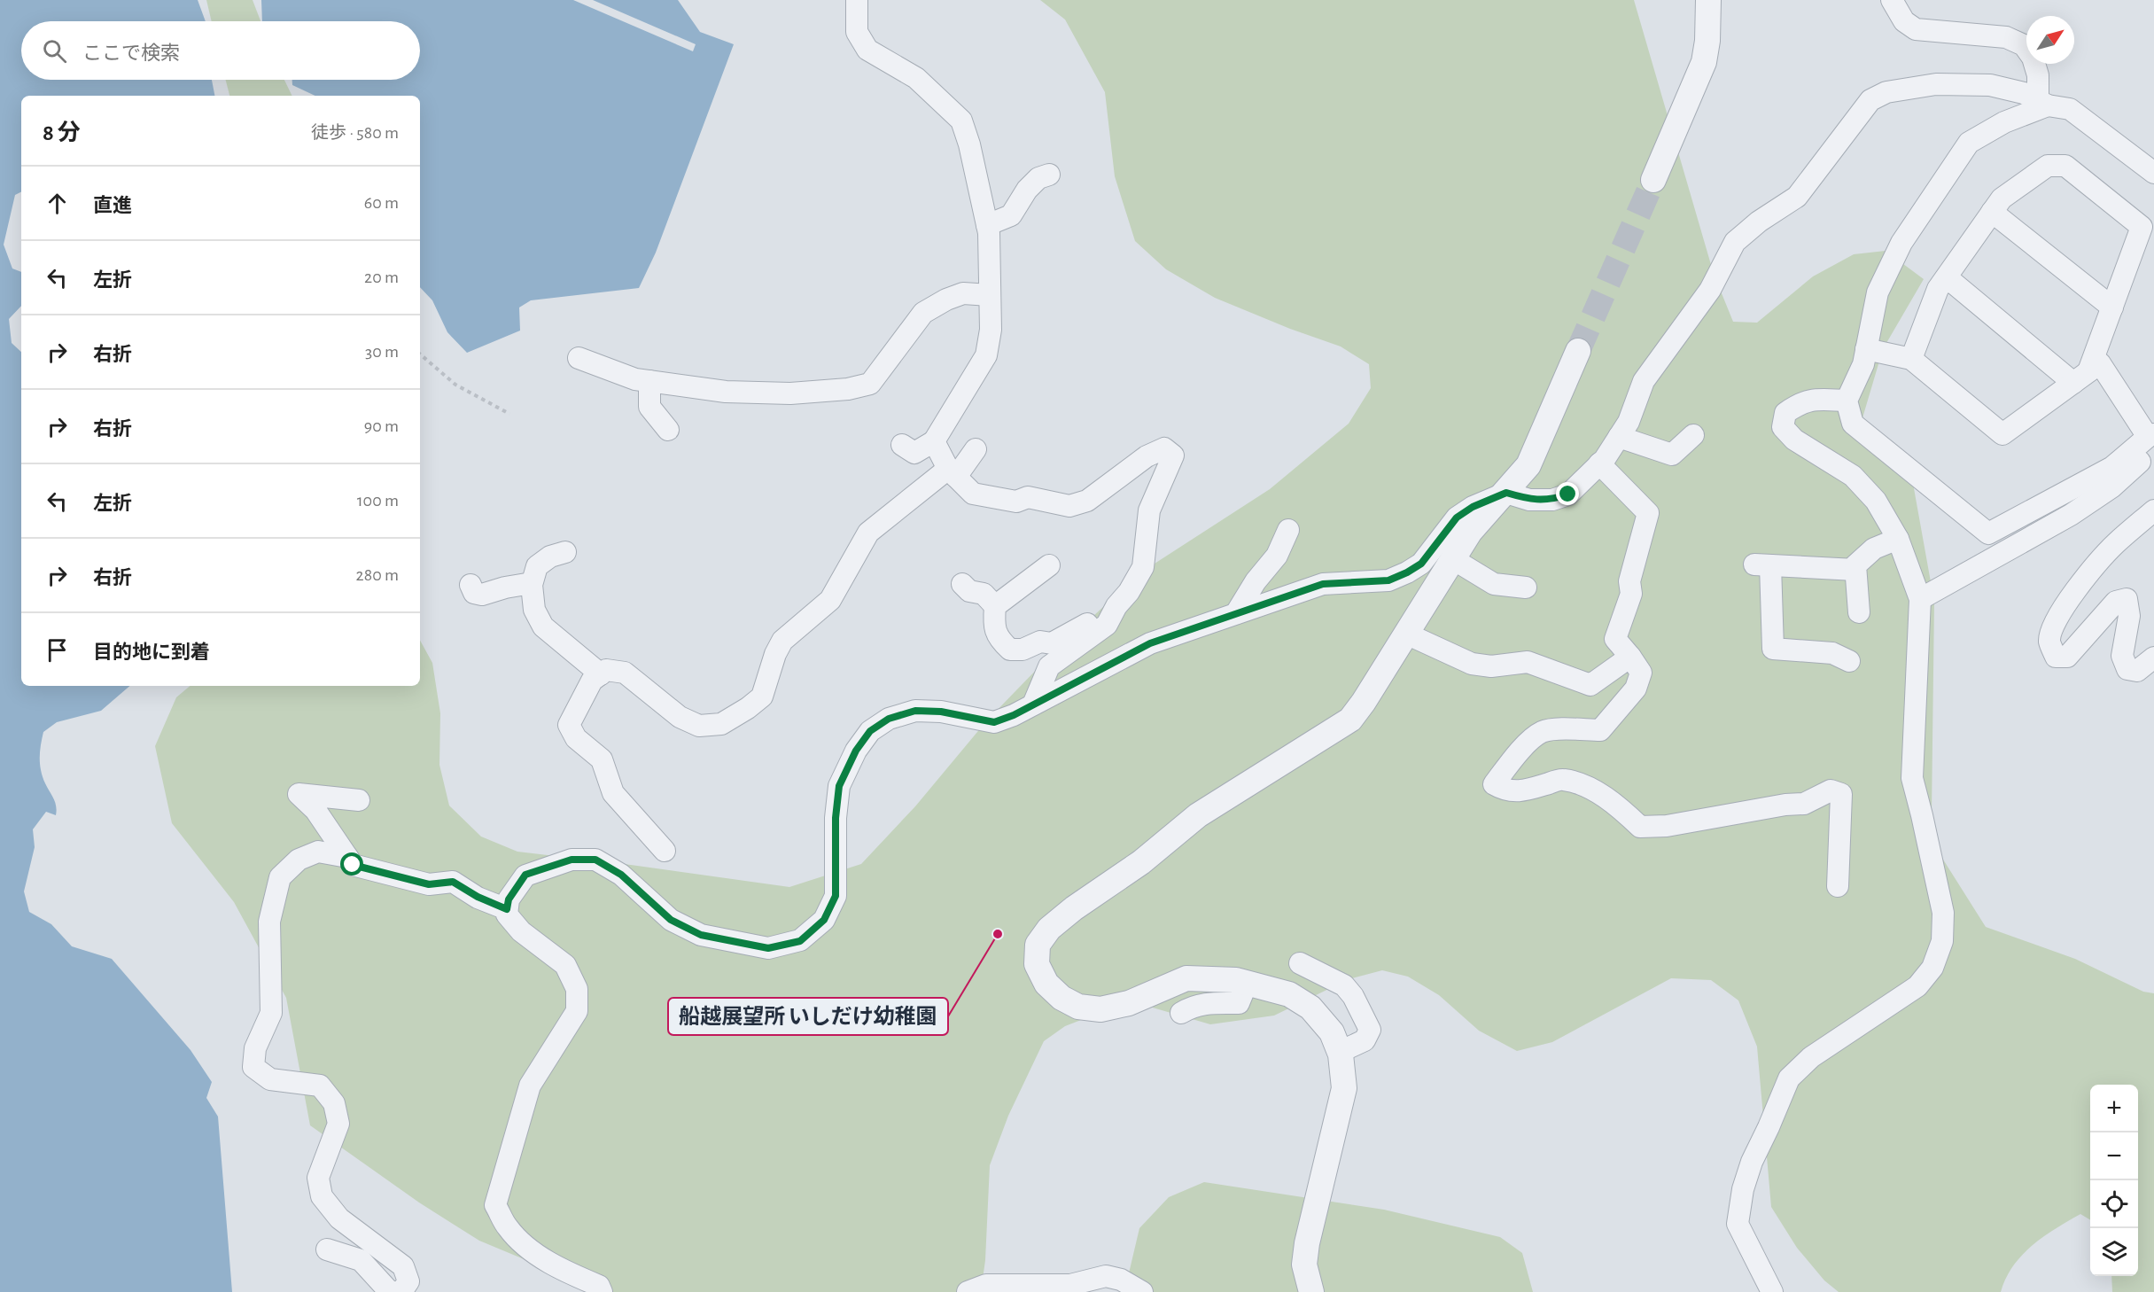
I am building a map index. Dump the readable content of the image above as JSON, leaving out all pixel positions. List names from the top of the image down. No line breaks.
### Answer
{"places":["船越展望所 いしだけ幼稚園"],"north":"top right","page":{"search":"ここで検索","heading":["8 分","徒歩 · 580 m"],"list":[["直進","60 m"],["左折","20 m"],["右折","30 m"],["右折","90 m"],["左折","100 m"],["右折","280 m"],"目的地に到着"],"map_buttons":["+","−"]}}
